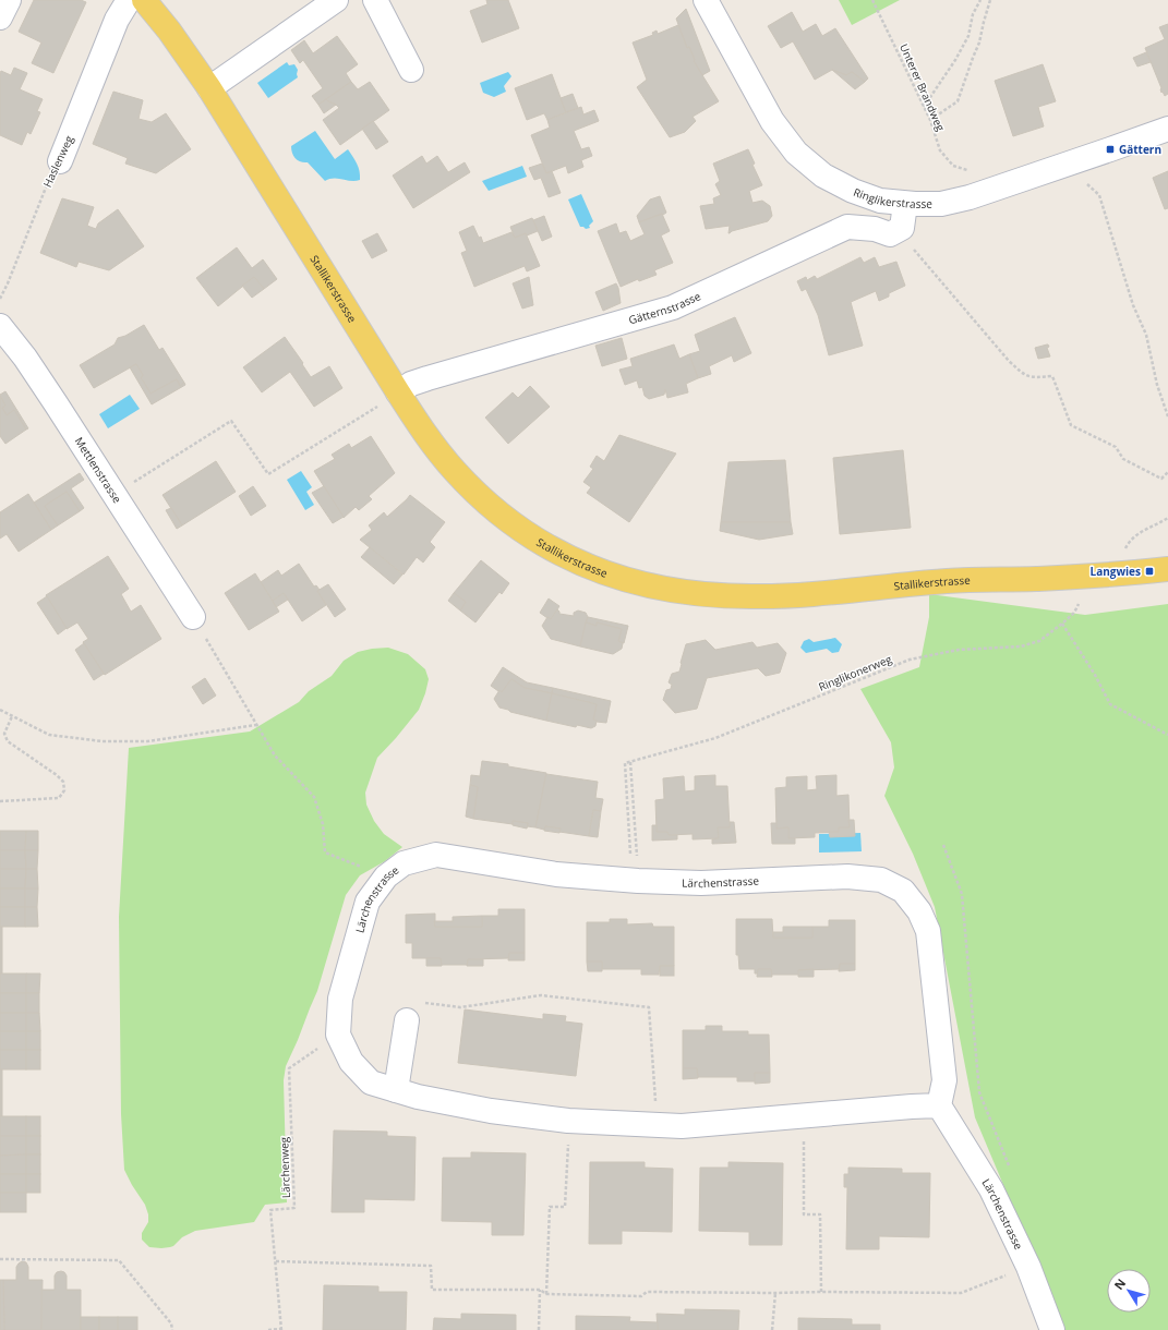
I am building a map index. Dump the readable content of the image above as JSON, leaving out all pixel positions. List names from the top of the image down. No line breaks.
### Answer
{"streets":{"main road":["Stallikerstrasse"],"street":["Haslenweg","Ringlikerstrasse","Gätternstrasse","Mettlenstrasse","Lärchenstrasse"],"path":["Unterer Brandweg","Ringlikonerweg","Lärchenweg"]},"crossings":[["Stallikerstrasse","Gätternstrasse"],["Ringlikonerweg","Lärchenstrasse"],["Lärchenstrasse","Lärchenweg"]],"places":{"transit":["Gättern","Langwies"]},"north":"top left"}
